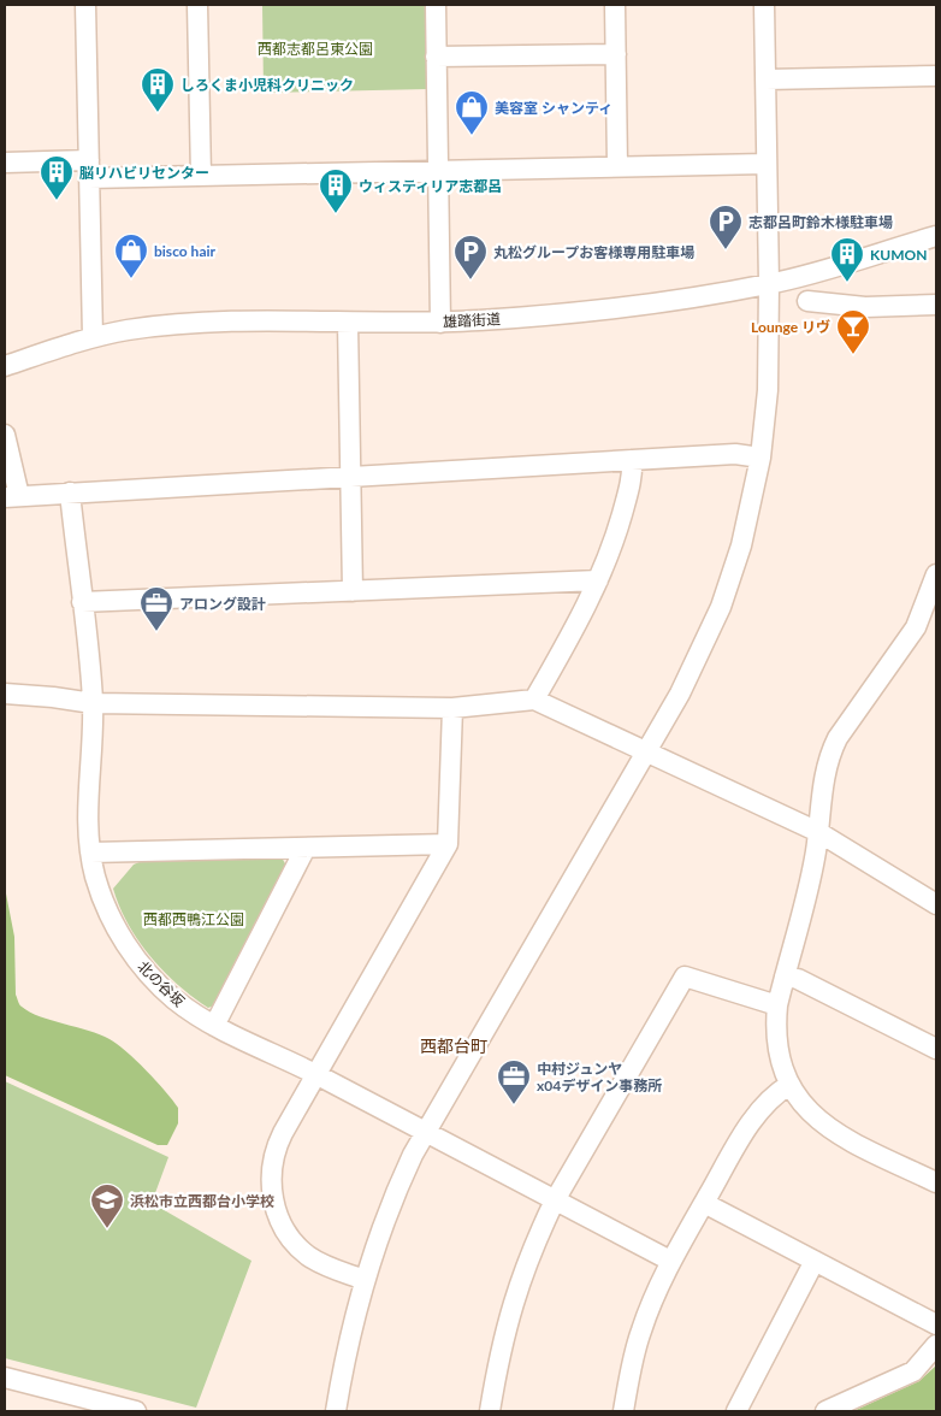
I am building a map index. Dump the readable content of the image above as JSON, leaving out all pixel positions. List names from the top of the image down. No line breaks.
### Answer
{"streets":{"street":["雄踏街道","北の谷坂"]},"districts":["西都台町"],"parks":["西都志都呂東公園","西都西鴨江公園"],"places":{"building":["しろくま小児科クリニック","脳リハビリセンター","ウィスティリア志都呂","KUMON"],"shop":["美容室 シャンティ","bisco hair"],"parking":["志都呂町鈴木様駐車場","丸松グループお客様専用駐車場"],"bar":["Lounge リヴ"],"office":["アロング設計","中村ジュンヤ x04デザイン事務所"],"school or university":["浜松市立西都台小学校"]}}
